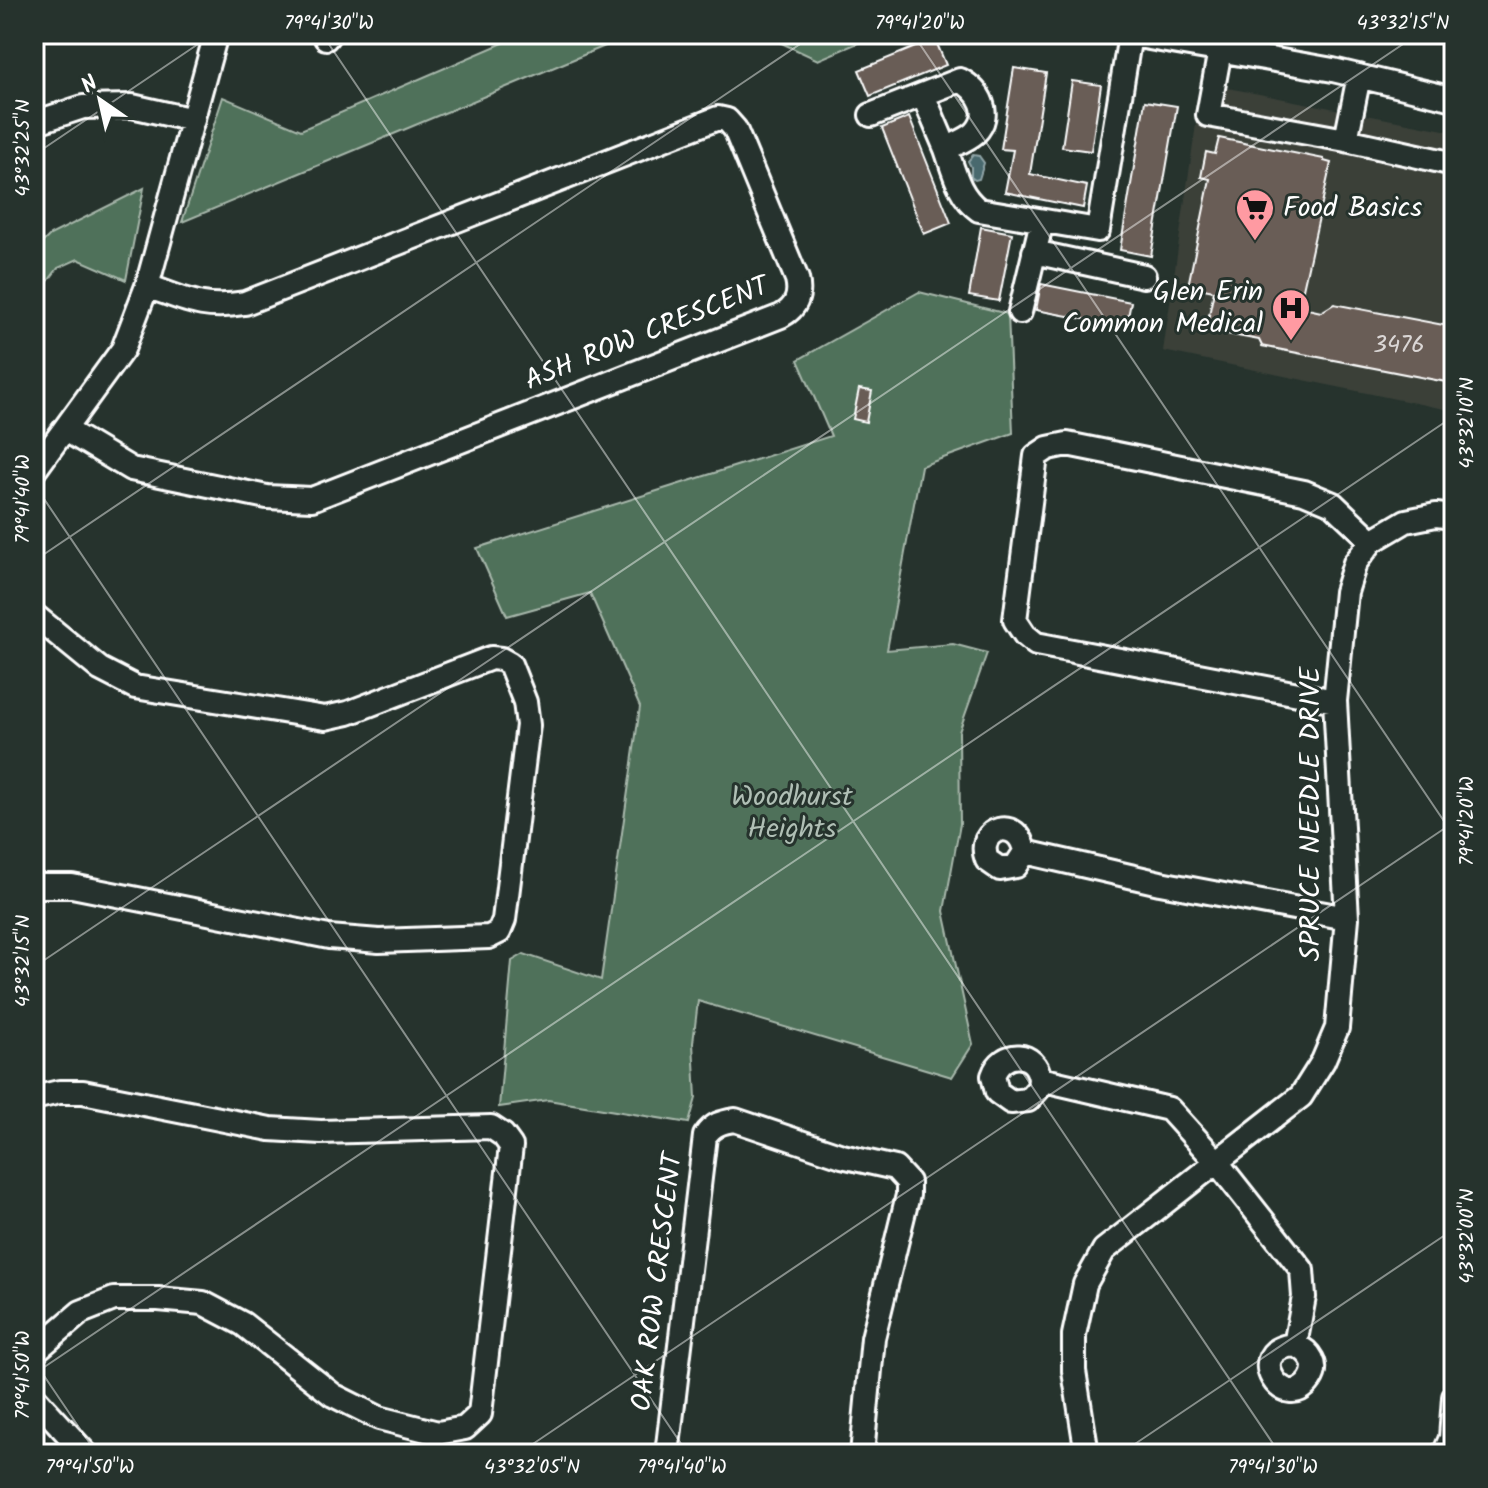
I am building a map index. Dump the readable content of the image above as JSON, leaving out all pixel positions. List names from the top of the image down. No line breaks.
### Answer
{"streets":{"street":["ASH ROW CRESCENT","SPRUCE NEEDLE DRIVE","OAK ROW CRESCENT"]},"parks":["Woodhurst Heights"],"places":{"supermarket":["Food Basics"],"hospital":["Glen Erin Common Medical"]},"house_numbers":["3476"],"north":"top left","coordinates":["79°41'30\"W","79°41'20\"W","43°32'15\"N","43°32'25\"N","43°32'10\"N","79°41'40\"W","43°32'00\"N","79°41'50\"W","43°32'05\"N"]}
